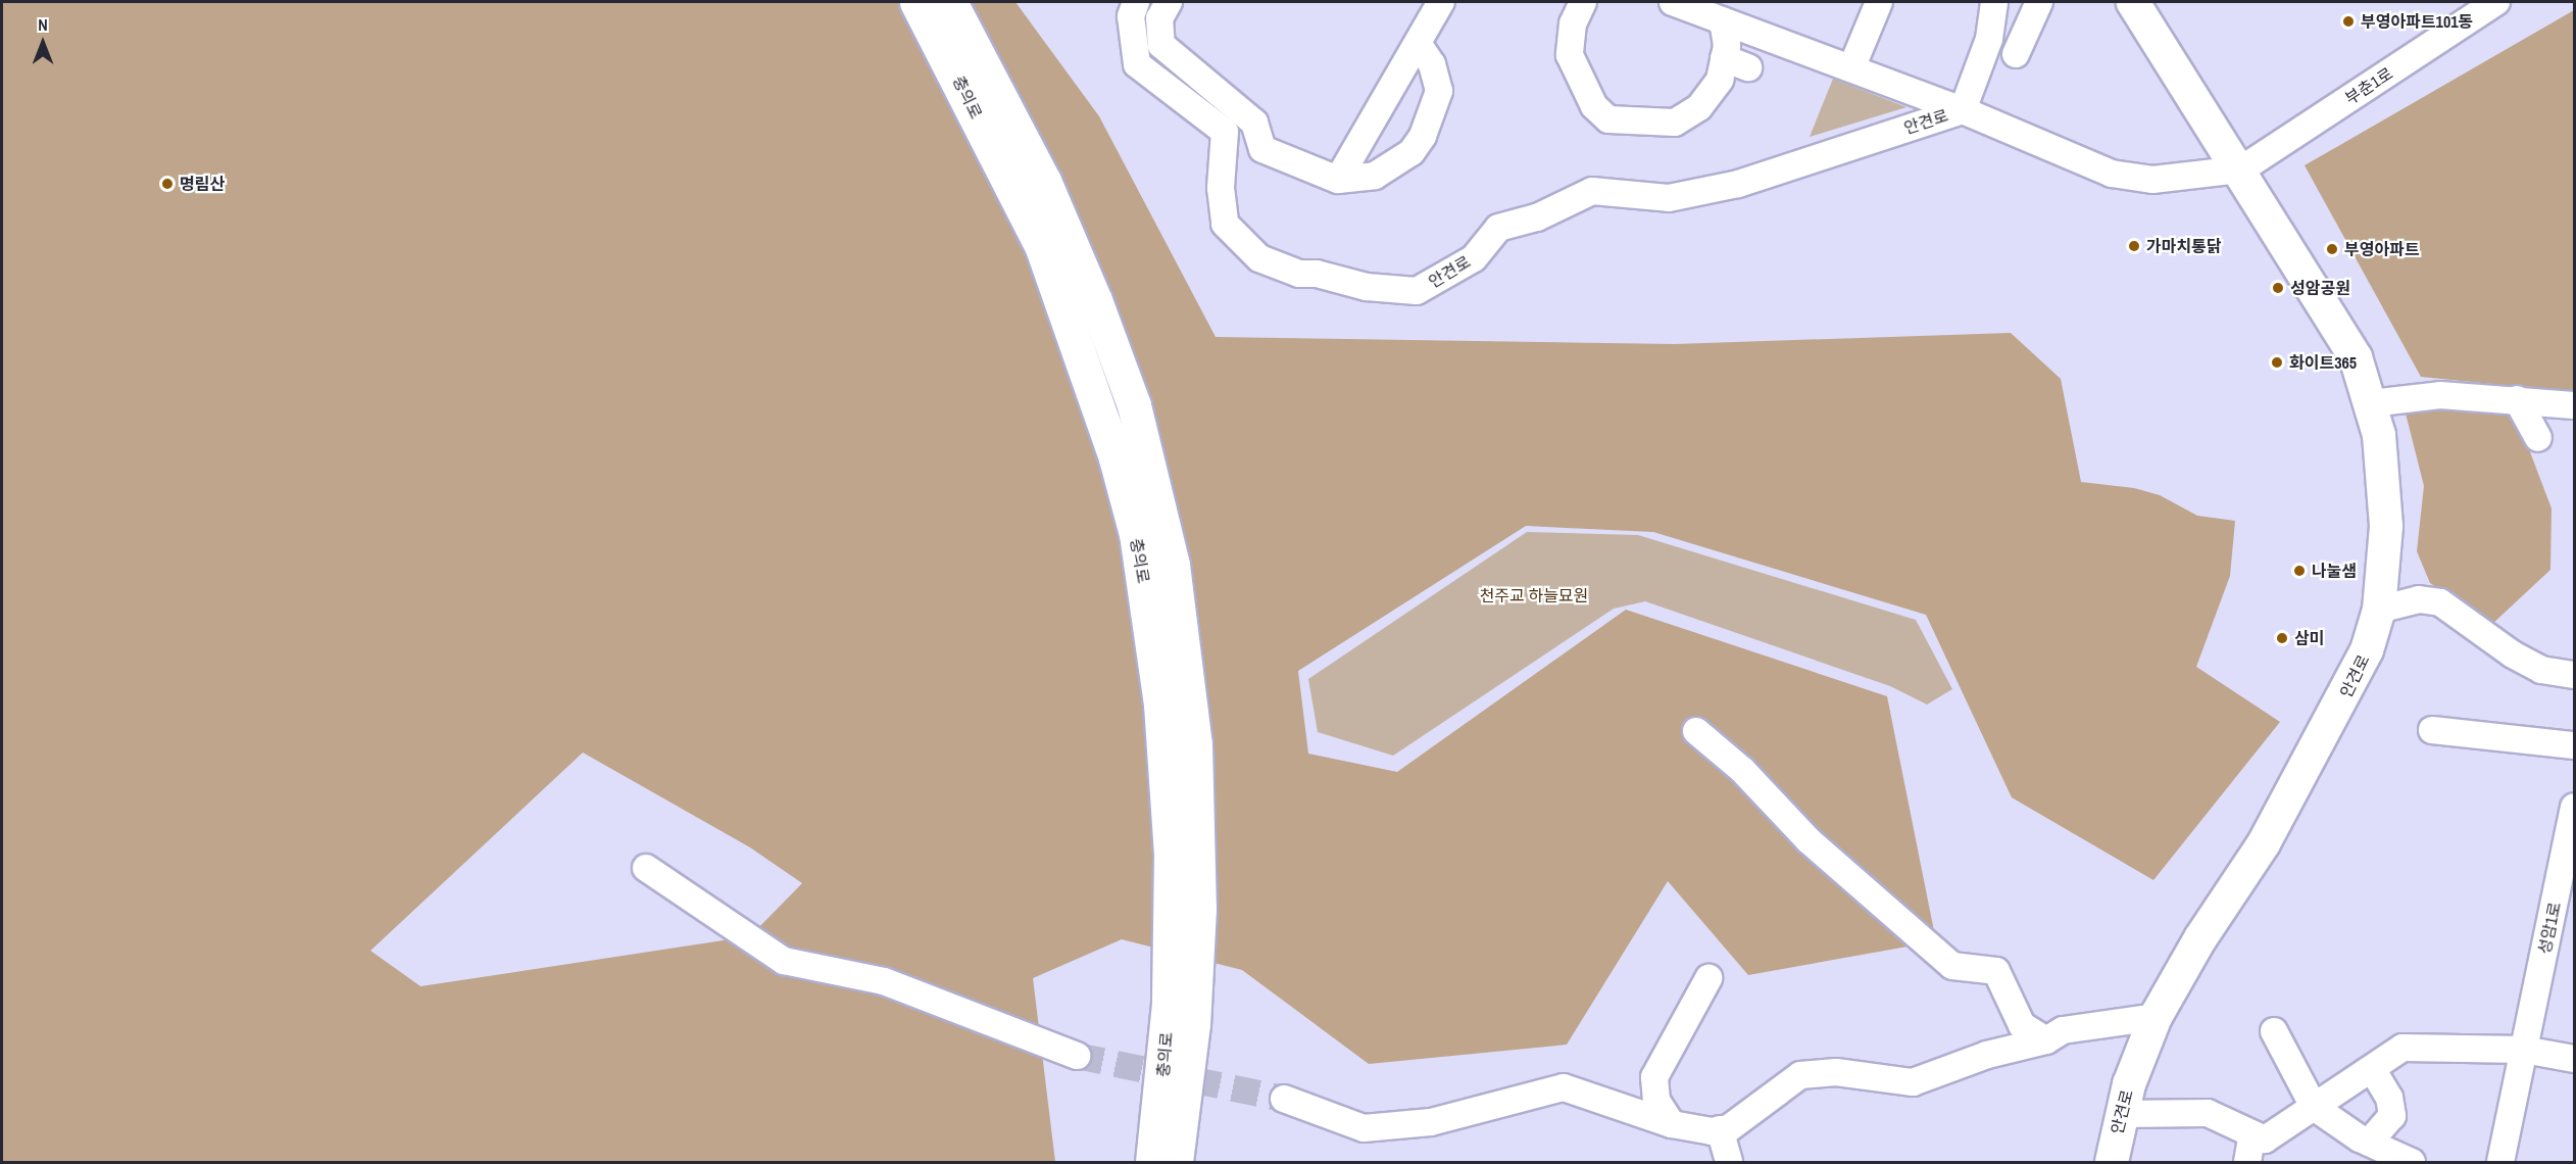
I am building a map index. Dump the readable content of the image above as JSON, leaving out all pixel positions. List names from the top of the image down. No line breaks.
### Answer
{"streets":{"highway":["충의로"],"main road":["안견로"],"street":["부춘1로","성암1로"]},"crossings":[["부춘1로","안견로"]],"parks":["천주교 하늘묘원"],"places":["부영아파트101동","명림산","가마치통닭","부영아파트","성암공원","화이트365","나눌샘","삼미"],"north":"top"}
